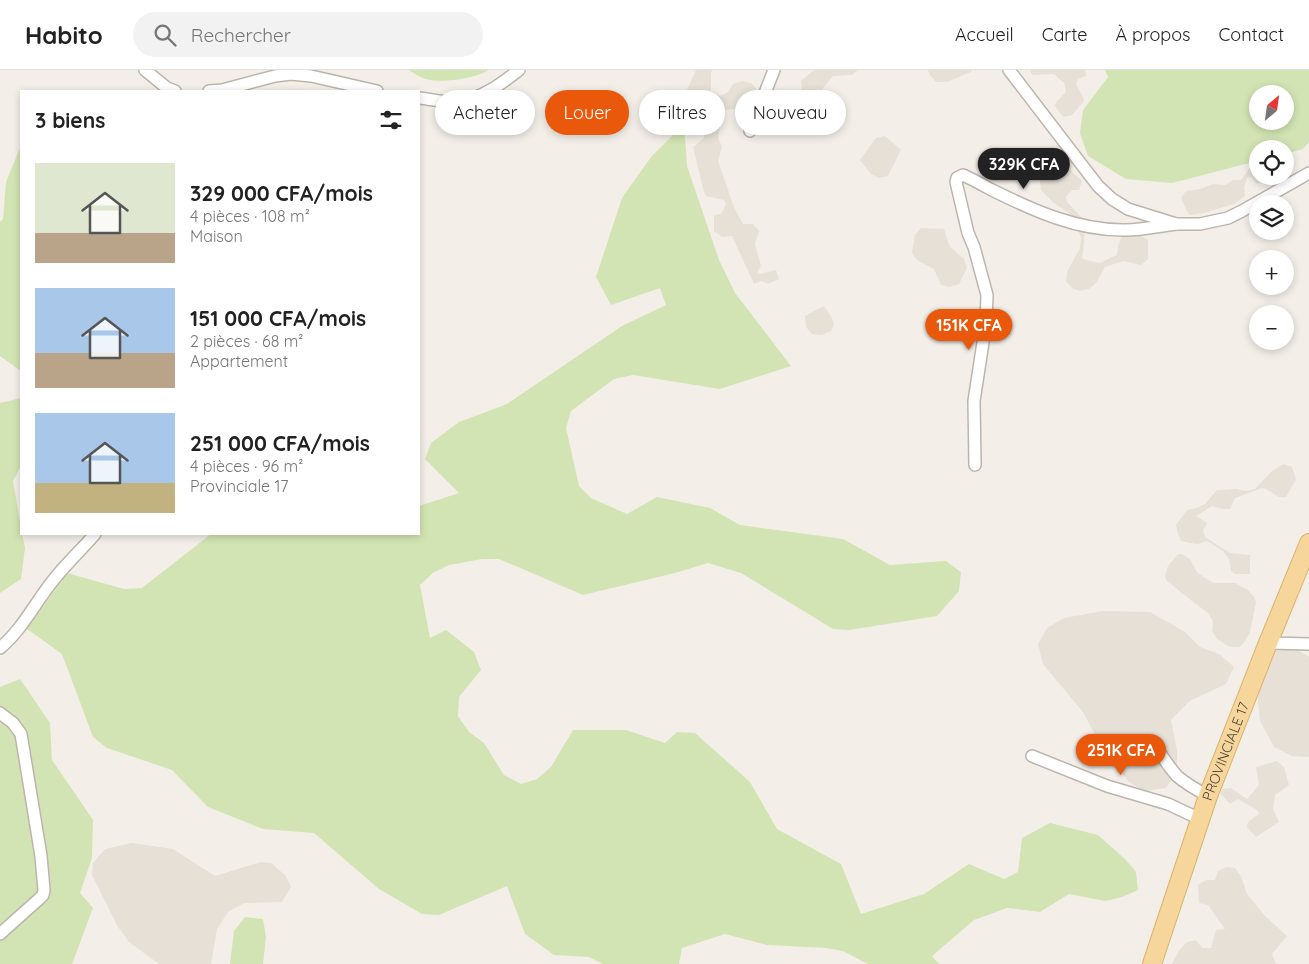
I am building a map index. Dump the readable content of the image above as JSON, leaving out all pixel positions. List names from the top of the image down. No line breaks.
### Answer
{"streets":{"main road":["PROVINCIALE 17"]},"north":"top right","page":{"header":"Habito","search":"Rechercher","nav":["Accueil","Carte","À propos","Contact"],"map_buttons":["+","−"],"chip":["Acheter","Louer","Filtres","Nouveau"],"heading":"3 biens","price":["329K CFA","151K CFA","251K CFA"],"list":[{"name":"329 000 CFA/mois","note":"4 pièces · 108 m² · Maison"},{"name":"151 000 CFA/mois","note":"2 pièces · 68 m² · Appartement"},{"name":"251 000 CFA/mois","note":"4 pièces · 96 m² · Provinciale 17"}]}}
